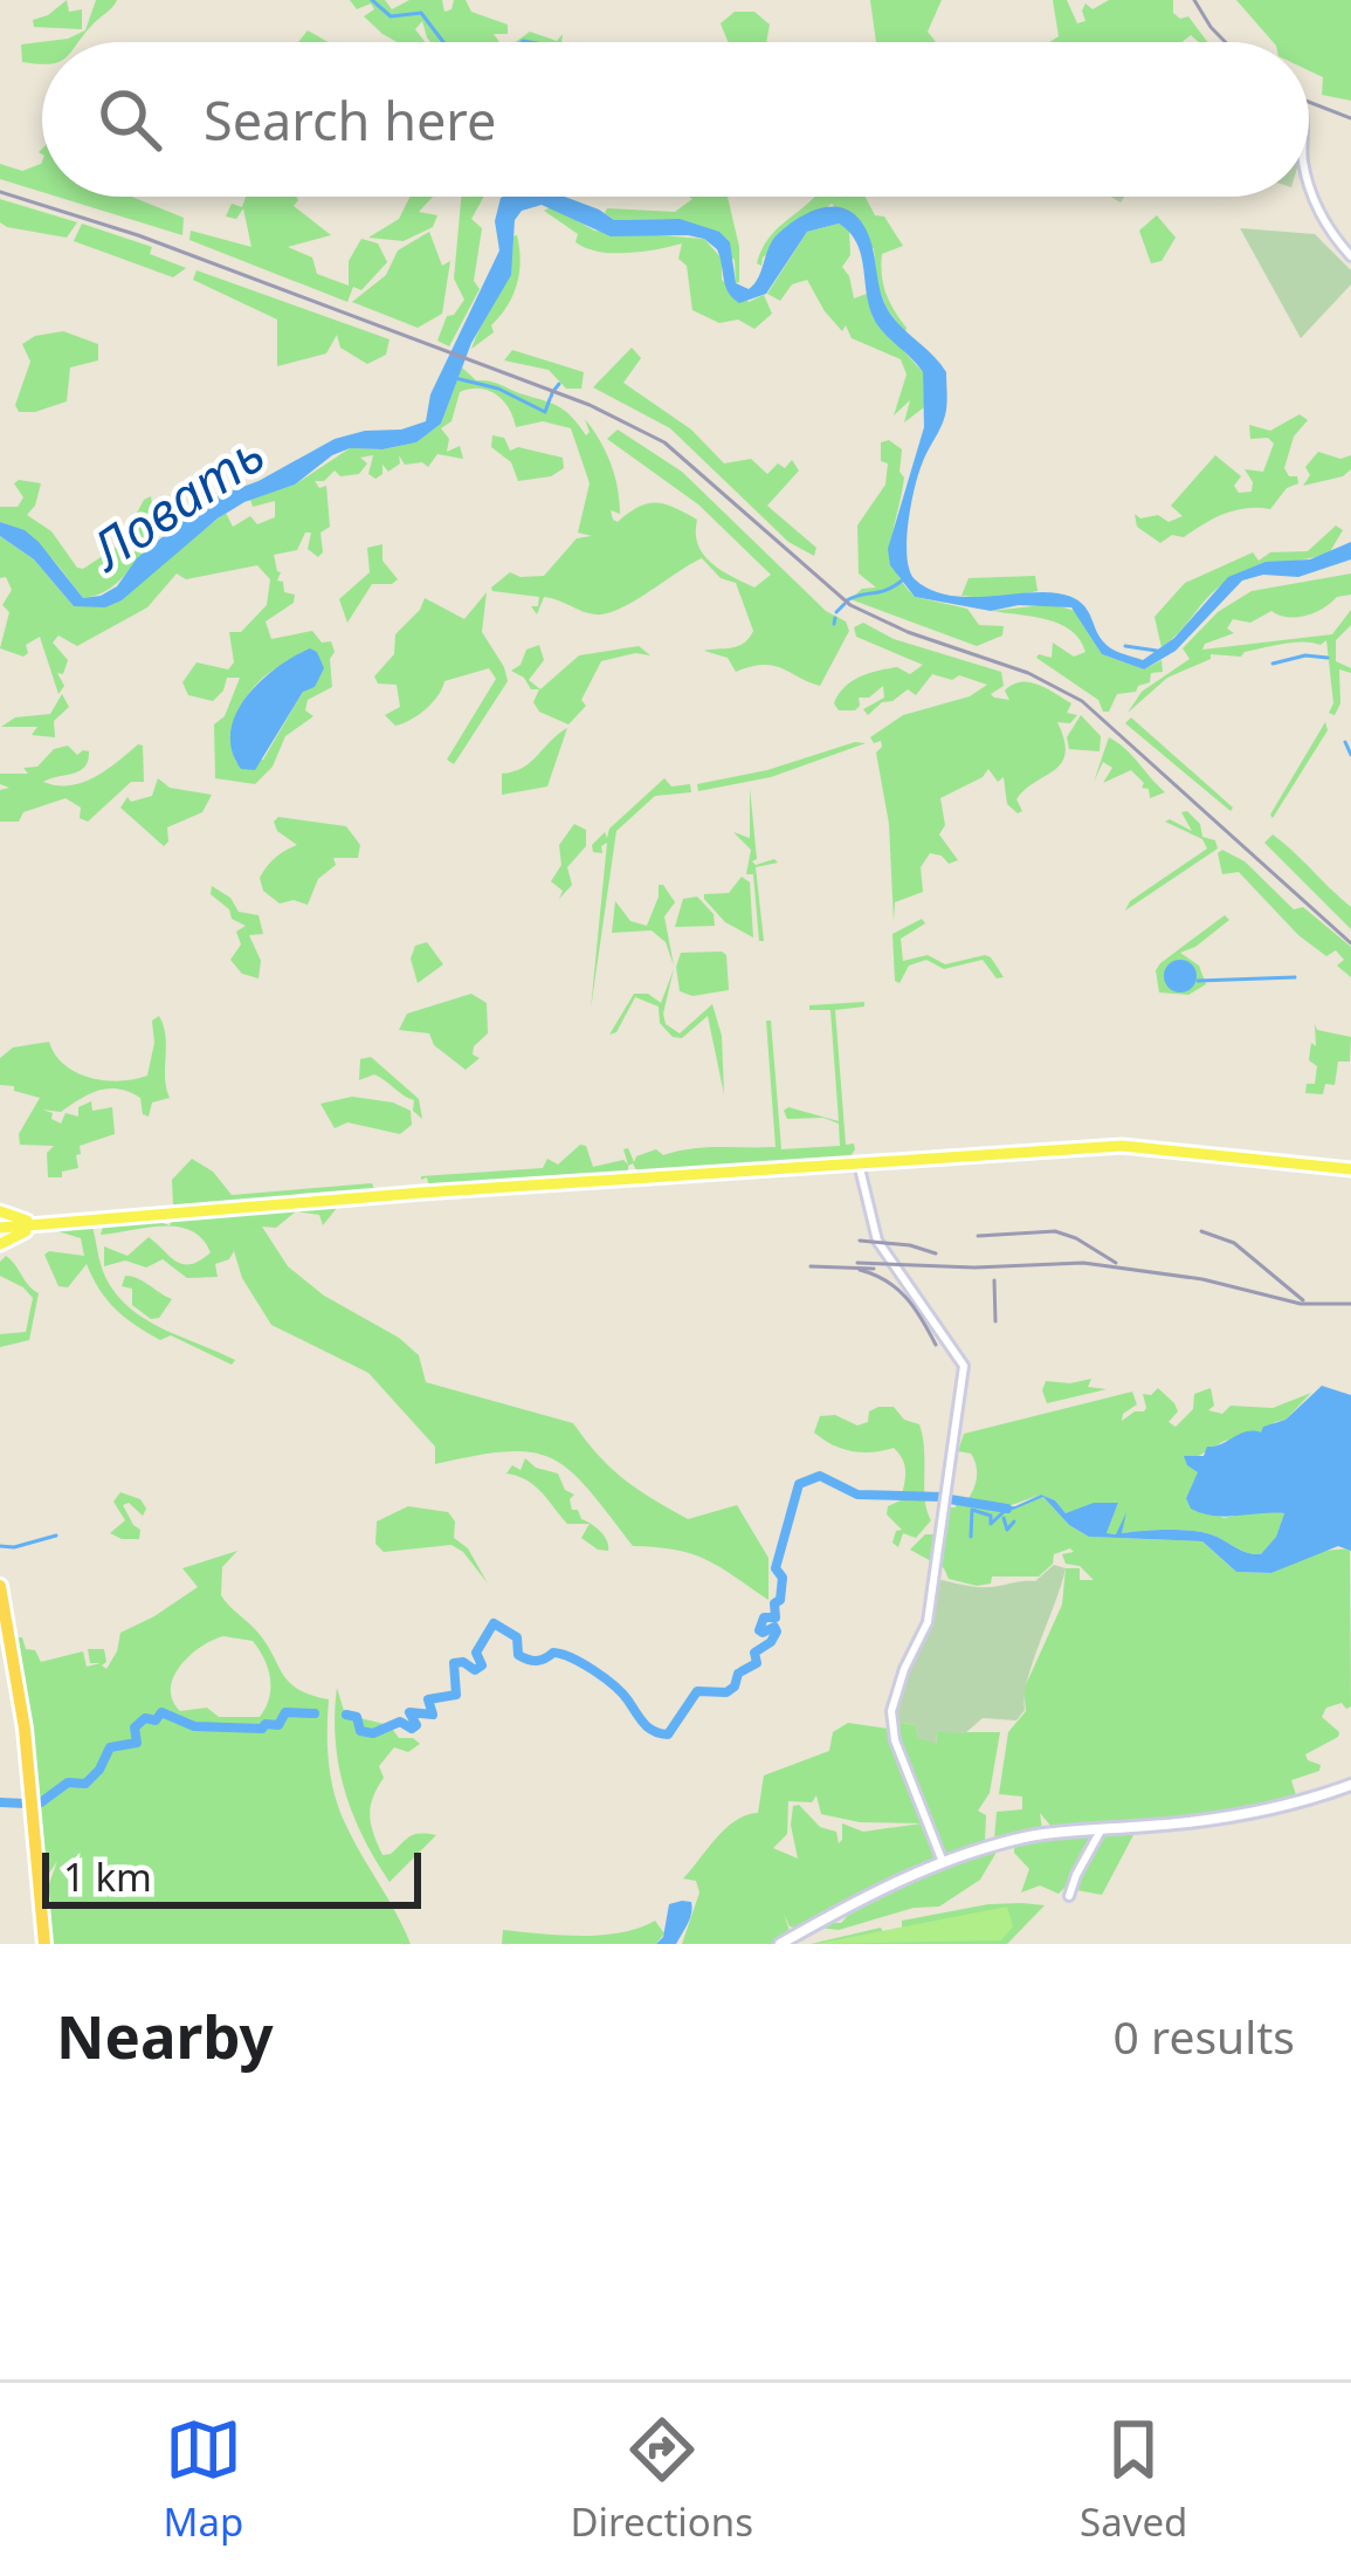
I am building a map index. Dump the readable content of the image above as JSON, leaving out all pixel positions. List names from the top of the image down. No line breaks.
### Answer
{"water":["Ловать"],"scale_bar":"1 km","page":{"search":"Search here","scale":"1 km","heading":["Nearby","0 results"],"nav":["Map","Directions","Saved"]}}
